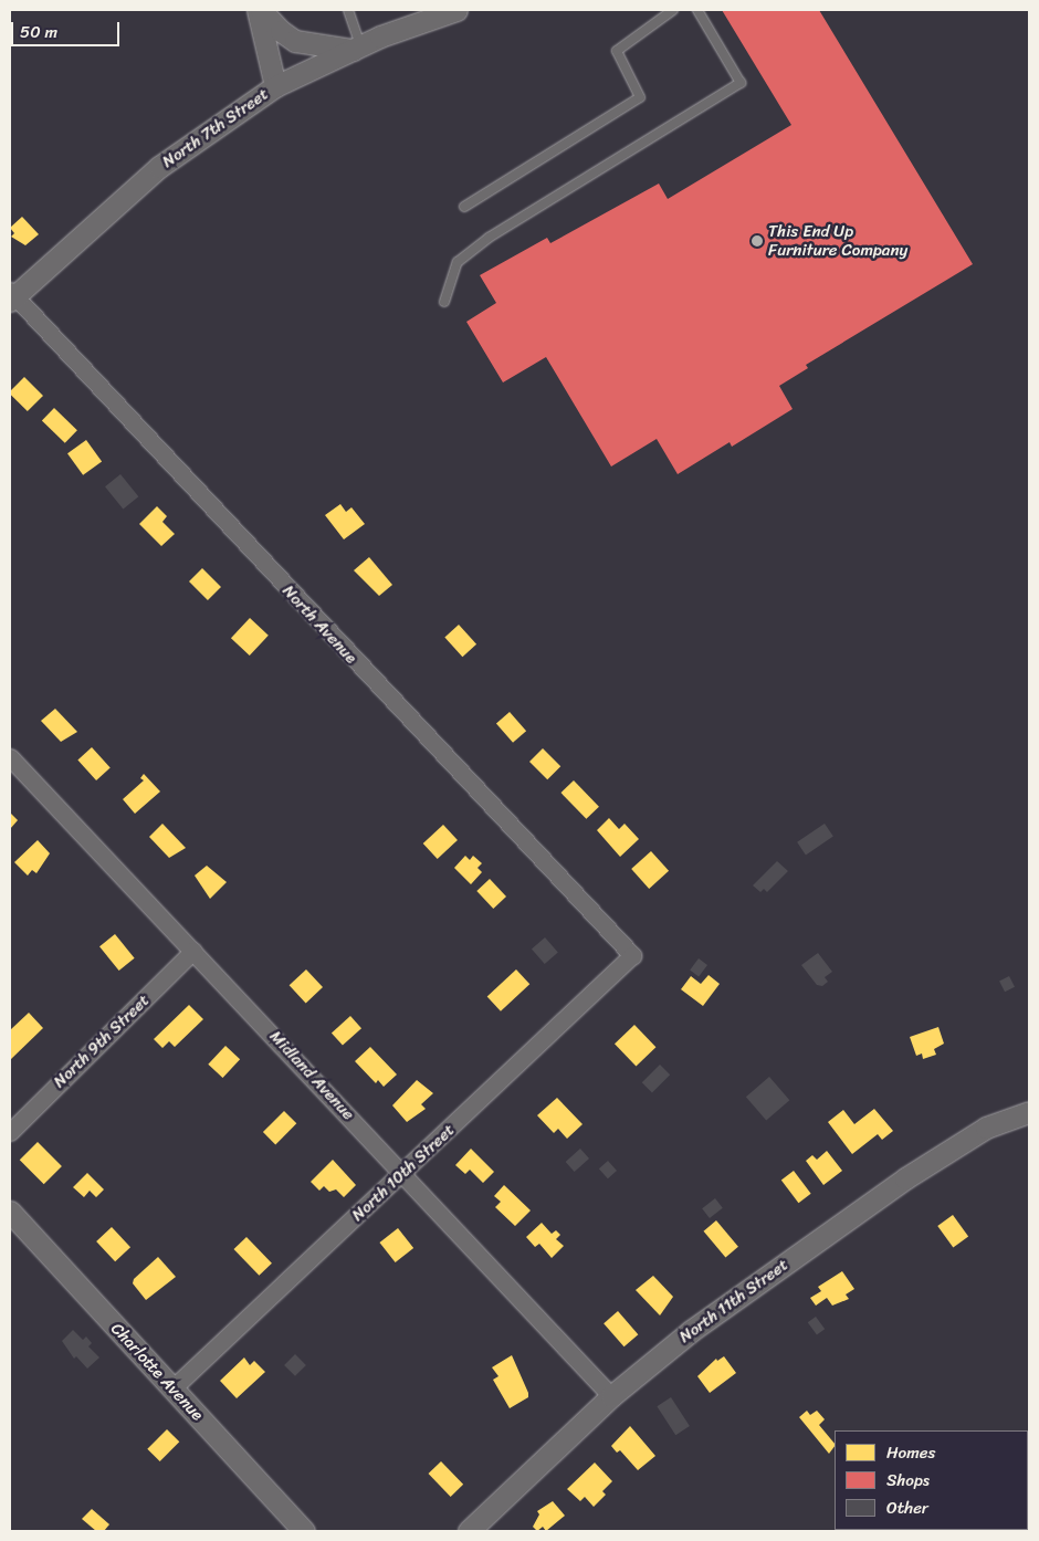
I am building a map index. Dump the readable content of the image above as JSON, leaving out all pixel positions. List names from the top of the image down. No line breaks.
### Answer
{"streets":{"street":["North 7th Street","North Avenue","North 9th Street","Midland Avenue","North 10th Street","North 11th Street","Charlotte Avenue"]},"crossings":[["North 7th Street","North Avenue"],["North Avenue","North 10th Street"],["North 9th Street","Midland Avenue"],["Midland Avenue","North 10th Street"],["Midland Avenue","North 11th Street"],["North 10th Street","Charlotte Avenue"]],"places":["This End Up Furniture Company"],"legend":["Homes","Shops","Other"],"scale_bar":"50 m"}
